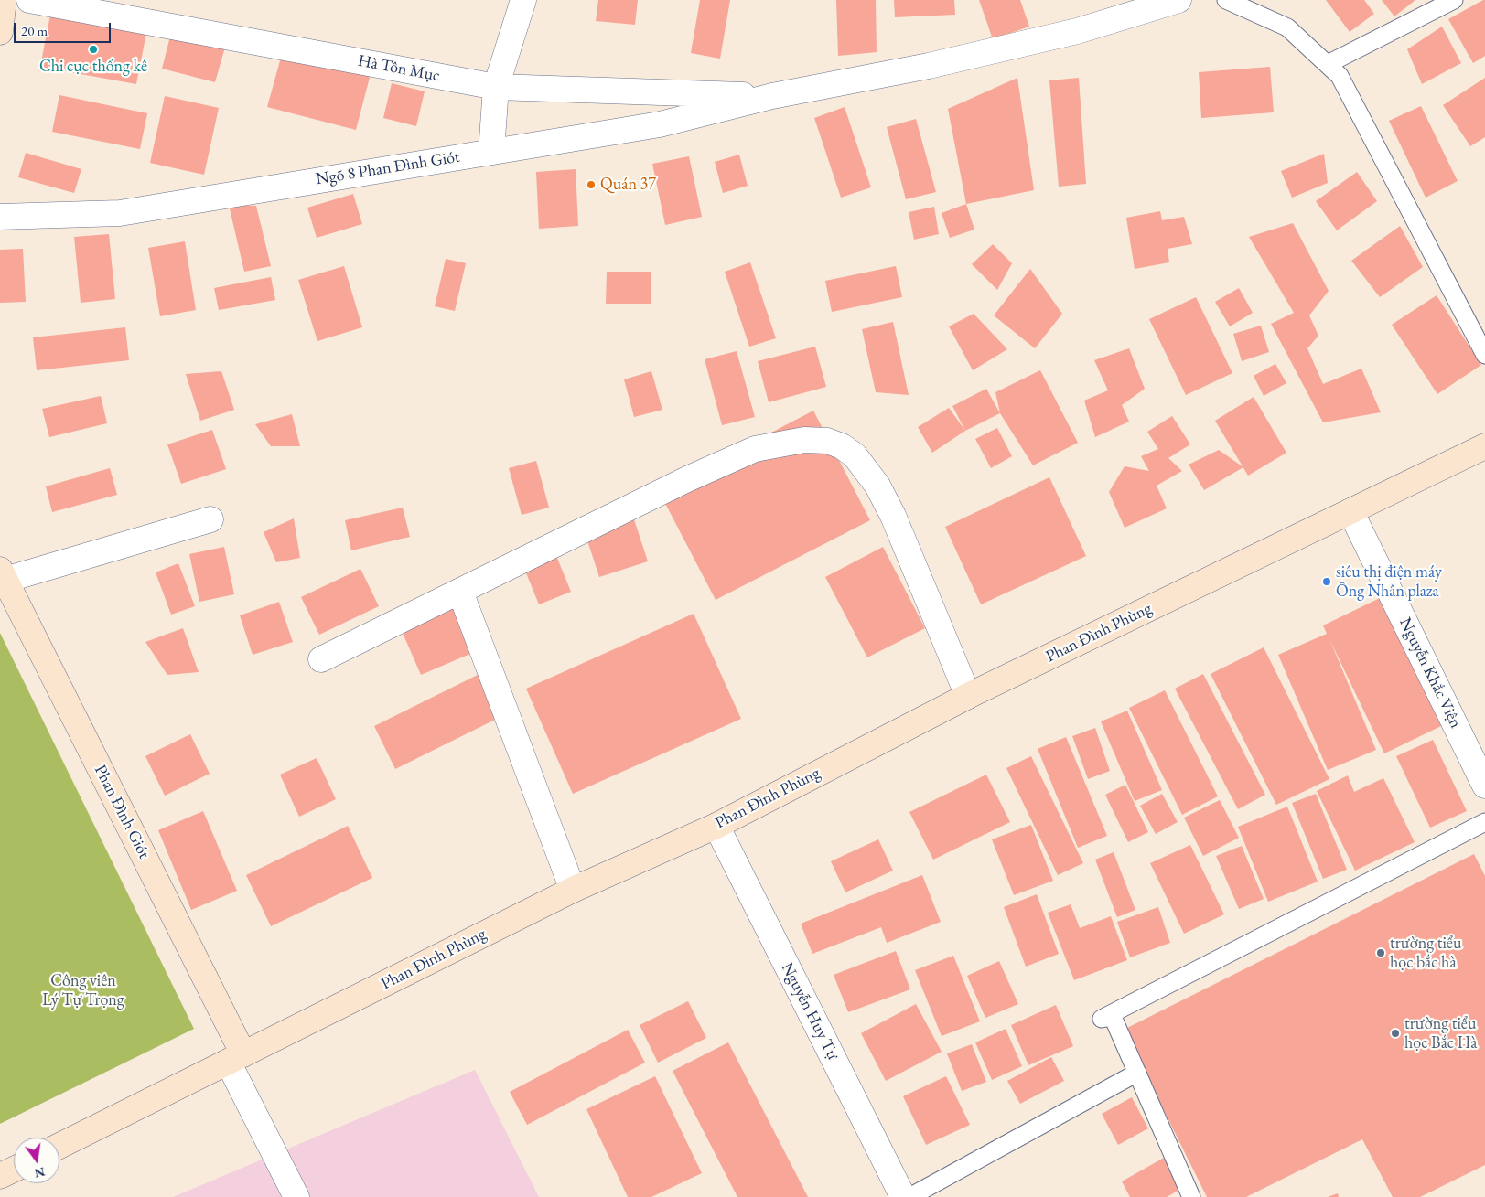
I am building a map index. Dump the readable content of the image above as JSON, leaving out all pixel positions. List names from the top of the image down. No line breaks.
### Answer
{"streets":{"main road":["Phan Đình Phùng","Phan Đình Giót"],"street":["Hà Tôn Mục","Ngõ 8 Phan Đình Giót","Nguyễn Khắc Viện","Nguyễn Huy Tự"]},"crossings":[["Hà Tôn Mục","Ngõ 8 Phan Đình Giót"],["Phan Đình Phùng","Nguyễn Khắc Viện"],["Phan Đình Phùng","Phan Đình Giót"],["Phan Đình Phùng","Nguyễn Huy Tự"]],"parks":["Công viên Lý Tự Trọng"],"places":["Chi cục thống kê","Quán 37","siêu thị điện máy Ông Nhân plaza","trường tiểu học bắc hà","trường tiểu học Bắc Hà"],"scale_bar":"20 m","north":"bottom"}
